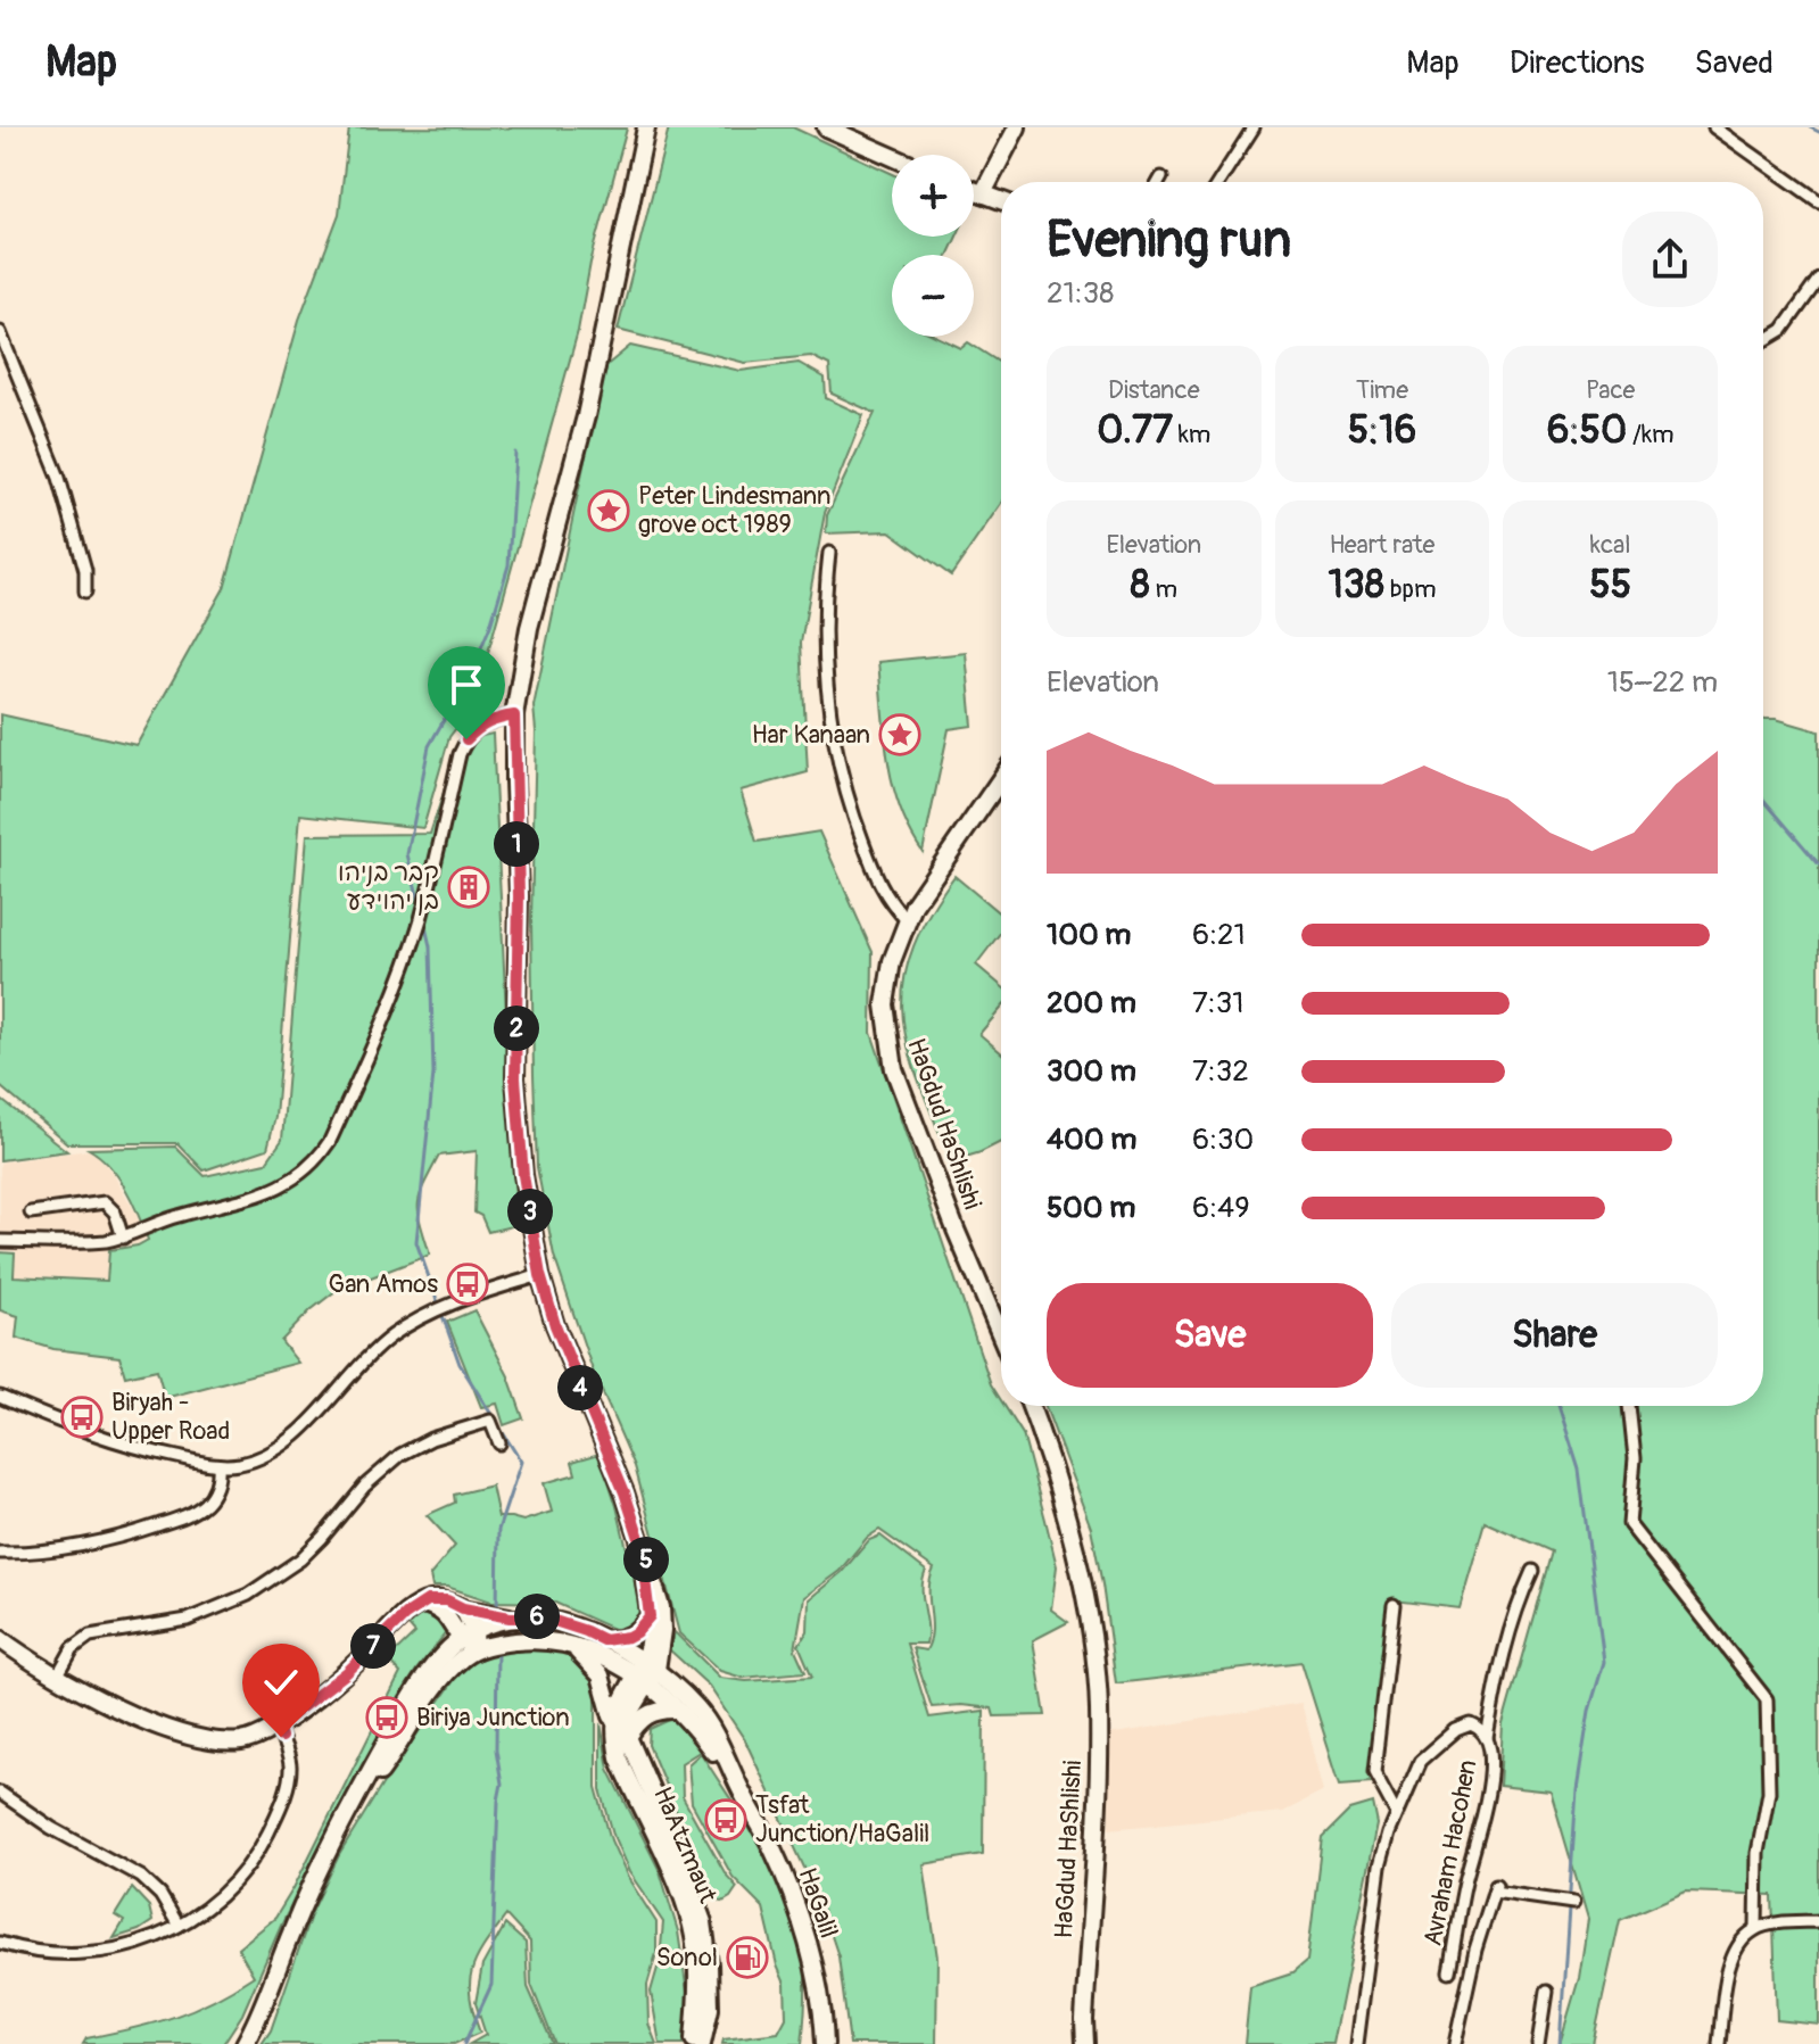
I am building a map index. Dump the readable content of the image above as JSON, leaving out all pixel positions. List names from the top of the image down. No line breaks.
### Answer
{"streets":{"main road":["HaGdud HaShlishi","HaAtzmaut","HaGalil"],"street":["Avraham Hacohen"]},"places":{"place":["Peter Lindesmann grove oct 1989","Har Kanaan"],"building":["קבר בניהו בן יהוידע"],"bus stop":["Gan Amos","Biryah - Upper Road","Biriya Junction","Tsfat Junction/HaGalil"],"fuel station":["Sonol"]},"page":{"header":"Map","nav":["Map","Directions","Saved"],"map_buttons":["+","−"],"heading":["Evening run","21:38"],"stats":[["Distance","0.77 km"],["Time","5:16"],["Pace","6:50 /km"],["Elevation","8 m"],["Heart rate","138 bpm"],["kcal","55"]],"chart":["Elevation","15–22 m"],"pins":["1","2","3","4","5","6","7"],"list":[{"name":"100 m","note":"6:21"},{"name":"200 m","note":"7:31"},{"name":"300 m","note":"7:32"},{"name":"400 m","note":"6:30"},{"name":"500 m","note":"6:49"}],"buttons":["Save","Share"]}}
